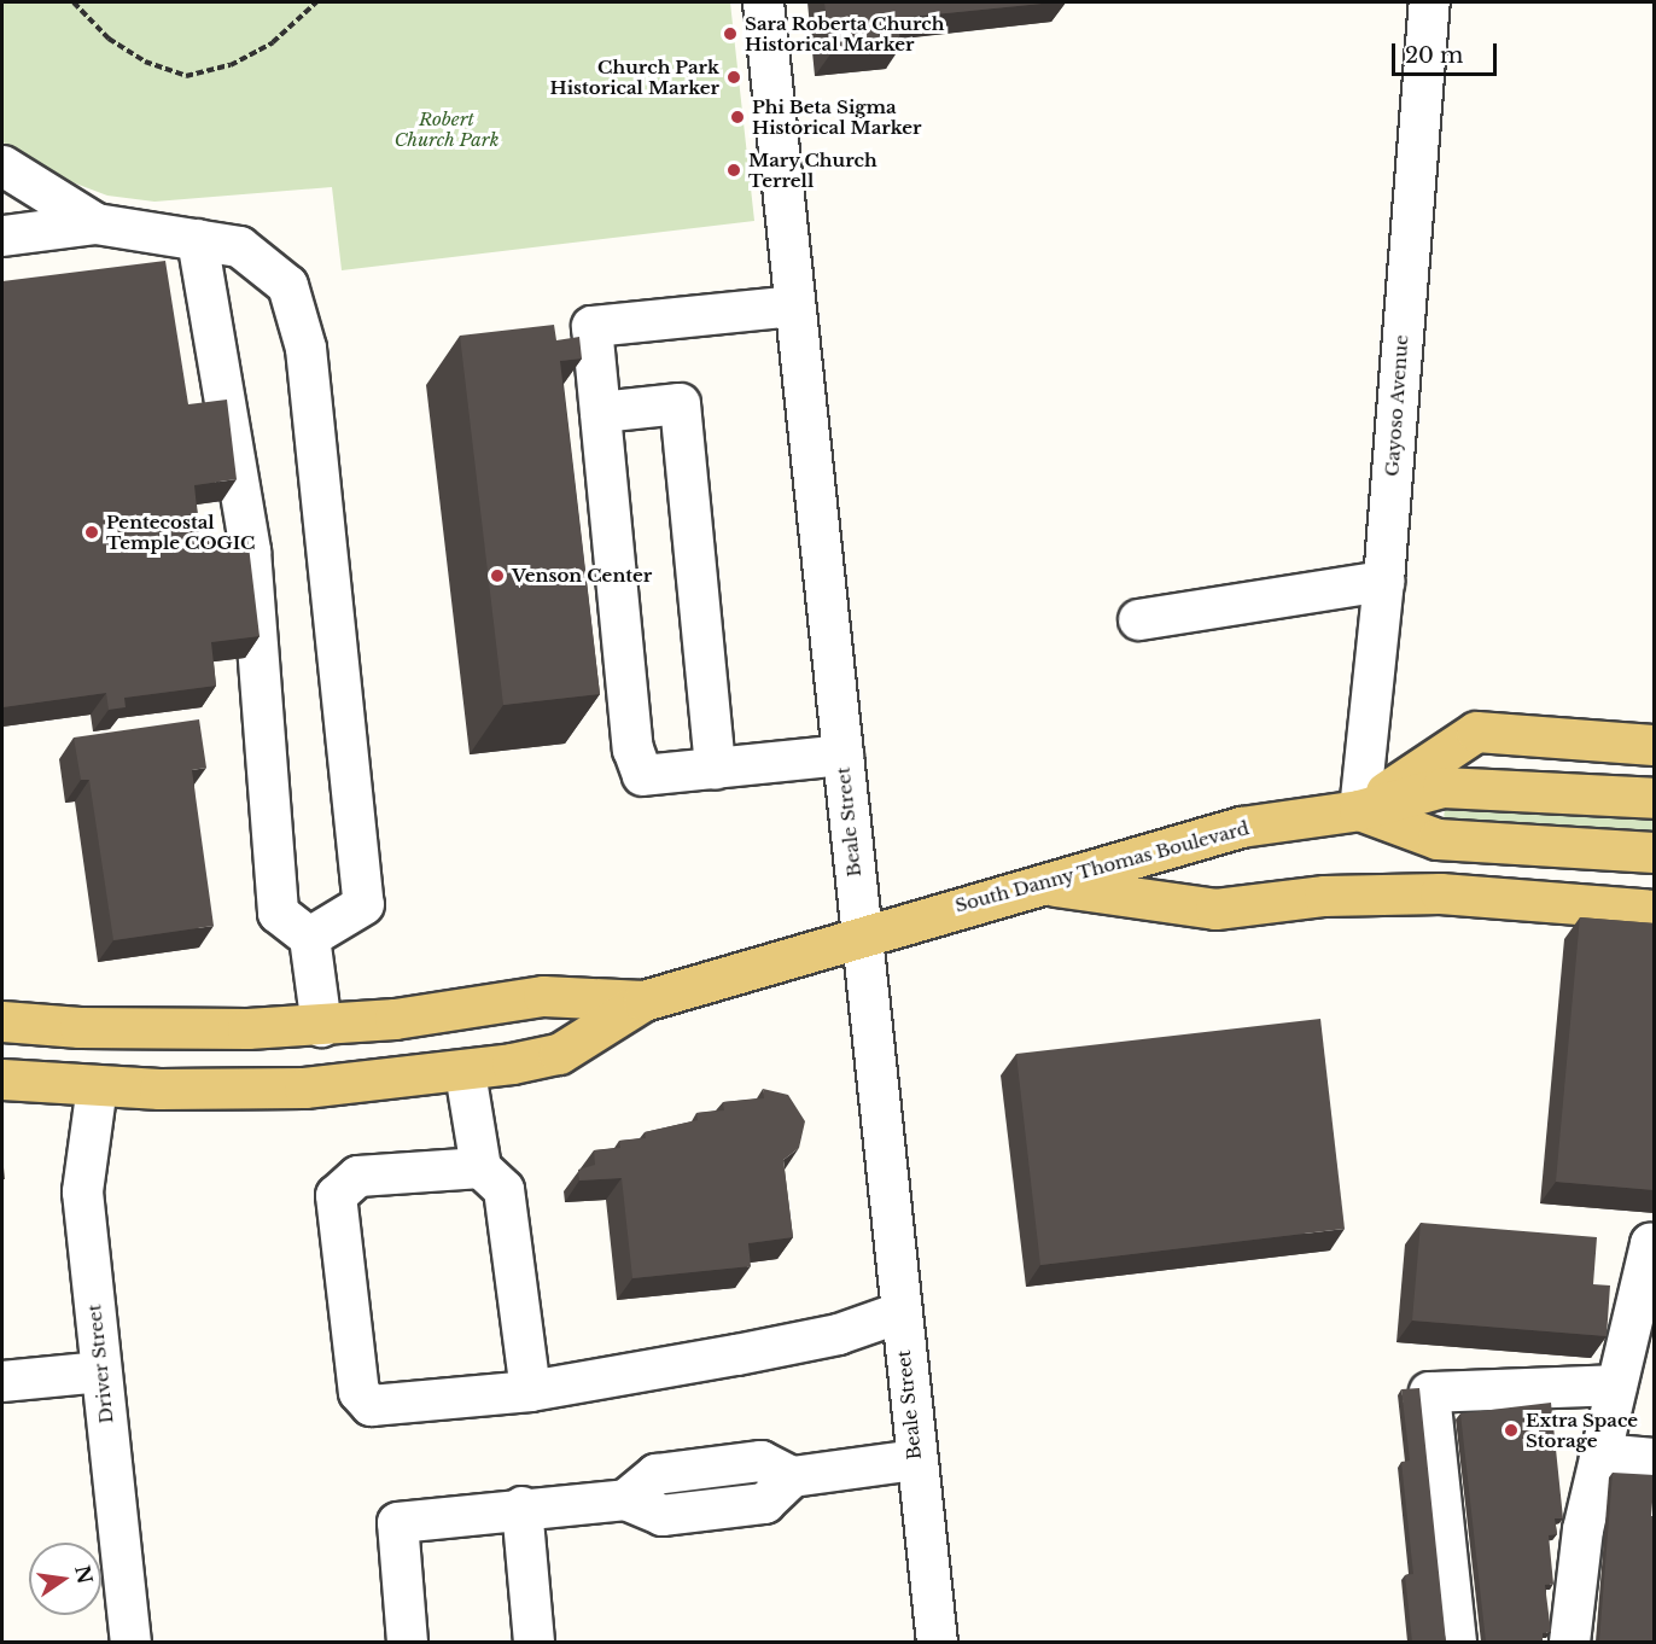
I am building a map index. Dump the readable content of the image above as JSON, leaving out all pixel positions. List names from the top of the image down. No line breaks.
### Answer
{"streets":{"main road":["South Danny Thomas Boulevard"],"street":["Gayoso Avenue","Beale Street","Driver Street"]},"crossings":[["Gayoso Avenue","South Danny Thomas Boulevard"],["Beale Street","South Danny Thomas Boulevard"],["South Danny Thomas Boulevard","Driver Street"]],"parks":["Robert Church Park"],"places":["Sara Roberta Church Historical Marker","Church Park Historical Marker","Phi Beta Sigma Historical Marker","Mary Church Terrell","Pentecostal Temple COGIC","Venson Center","Extra Space Storage"],"scale_bar":"20 m","north":"right"}
